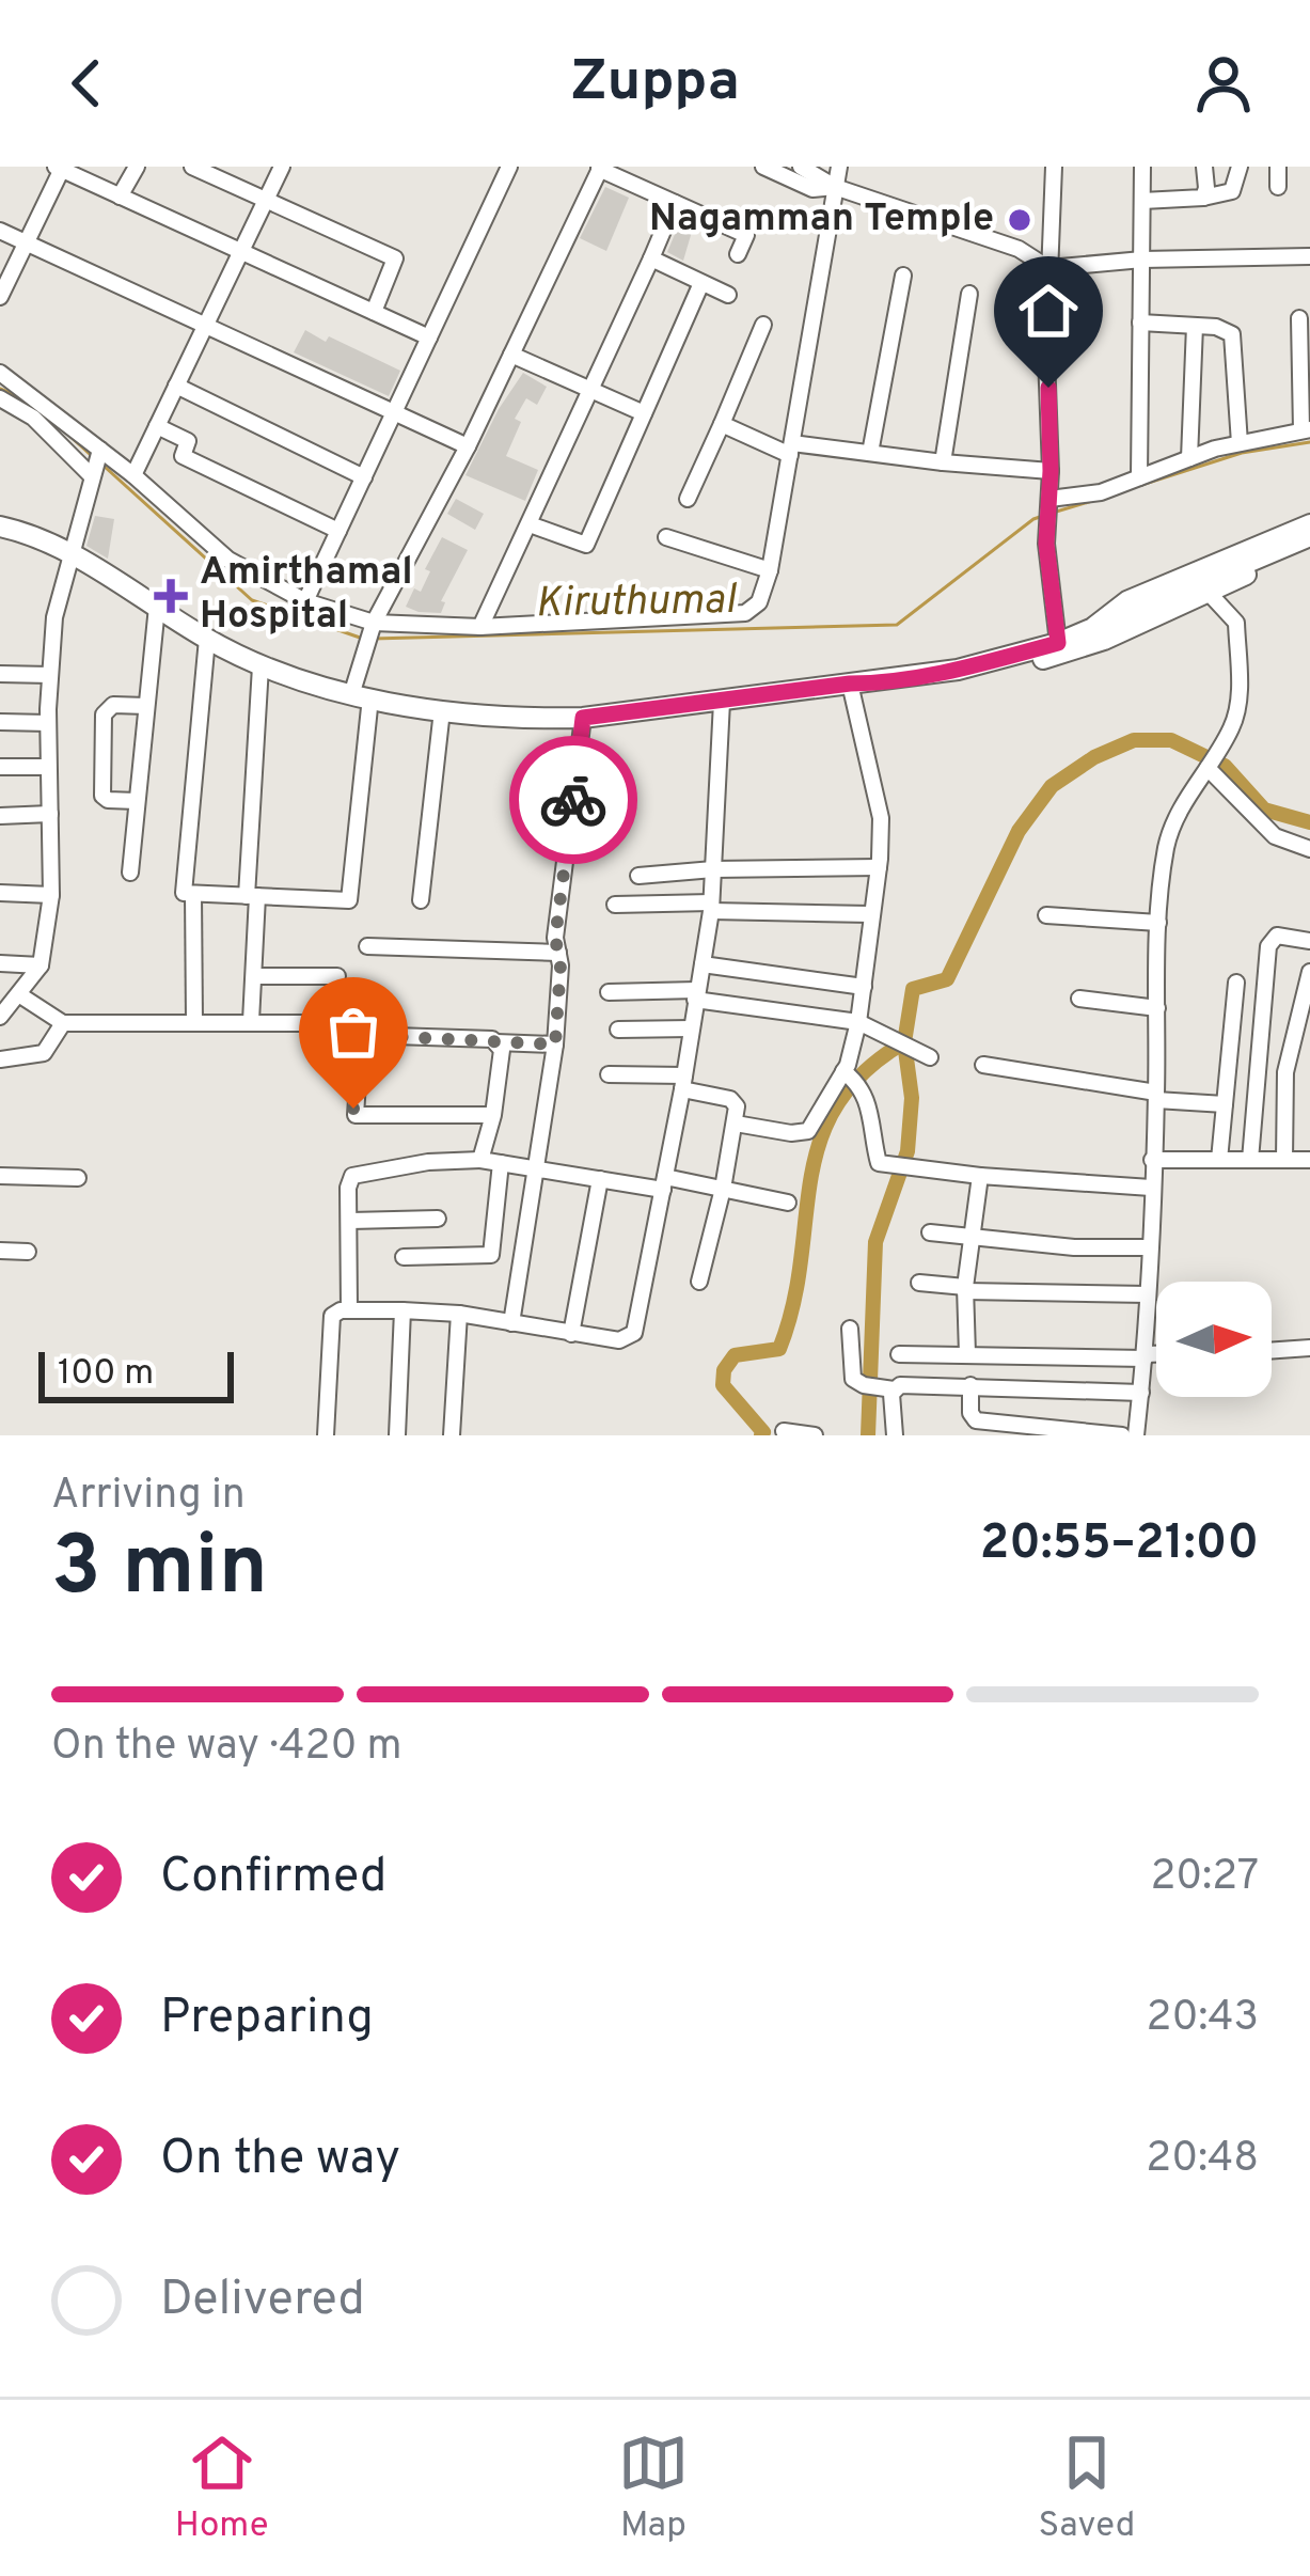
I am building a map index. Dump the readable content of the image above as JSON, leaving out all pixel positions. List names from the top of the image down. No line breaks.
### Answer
{"water":["Kiruthumal"],"places":{"other":["Nagamman Temple"],"health":["Amirthamal Hospital"]},"scale_bar":"100 m","north":"right","page":{"header":"Zuppa","scale":"100 m","heading":["3 min","Arriving in","20:55–21:00"],"bar":"On the way · 420 m","list":[["Confirmed","20:27"],["Preparing","20:43"],["On the way","20:48"],"Delivered"],"tabs":["Home","Map","Saved"]}}
